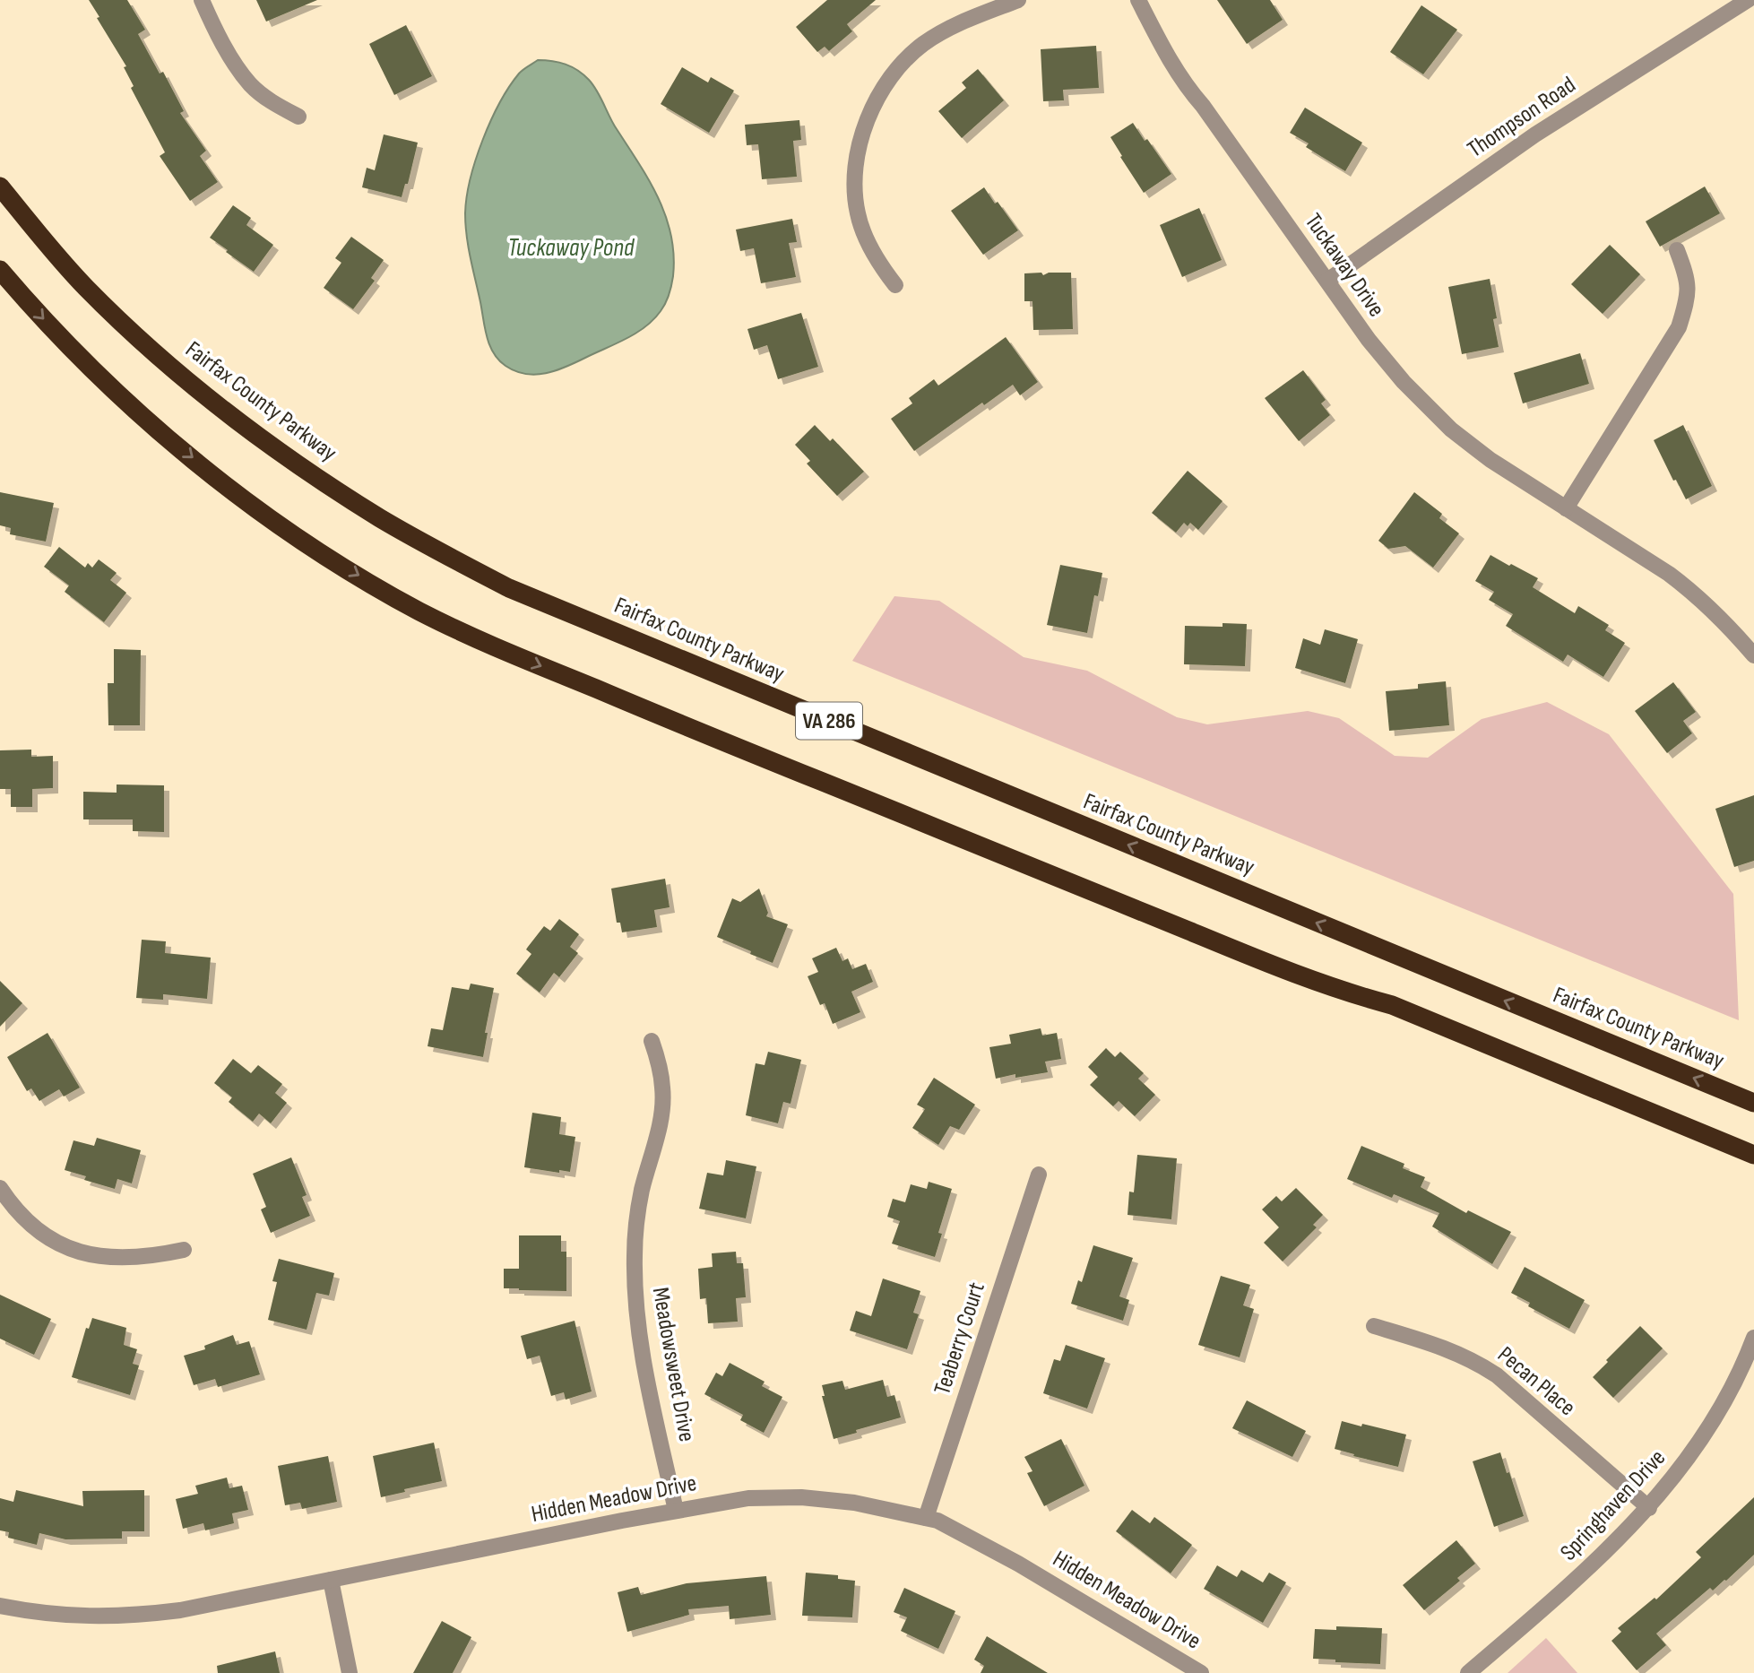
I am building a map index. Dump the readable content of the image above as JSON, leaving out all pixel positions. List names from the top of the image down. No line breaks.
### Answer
{"streets":{"highway":["Fairfax County Parkway","VA 286"],"street":["Thompson Road","Tuckaway Drive","Teaberry Court","Meadowsweet Drive","Pecan Place","Hidden Meadow Drive","Springhaven Drive"]},"crossings":[["Thompson Road","Tuckaway Drive"],["Teaberry Court","Hidden Meadow Drive"],["Meadowsweet Drive","Hidden Meadow Drive"],["Pecan Place","Springhaven Drive"]],"water":["Tuckaway Pond"]}
